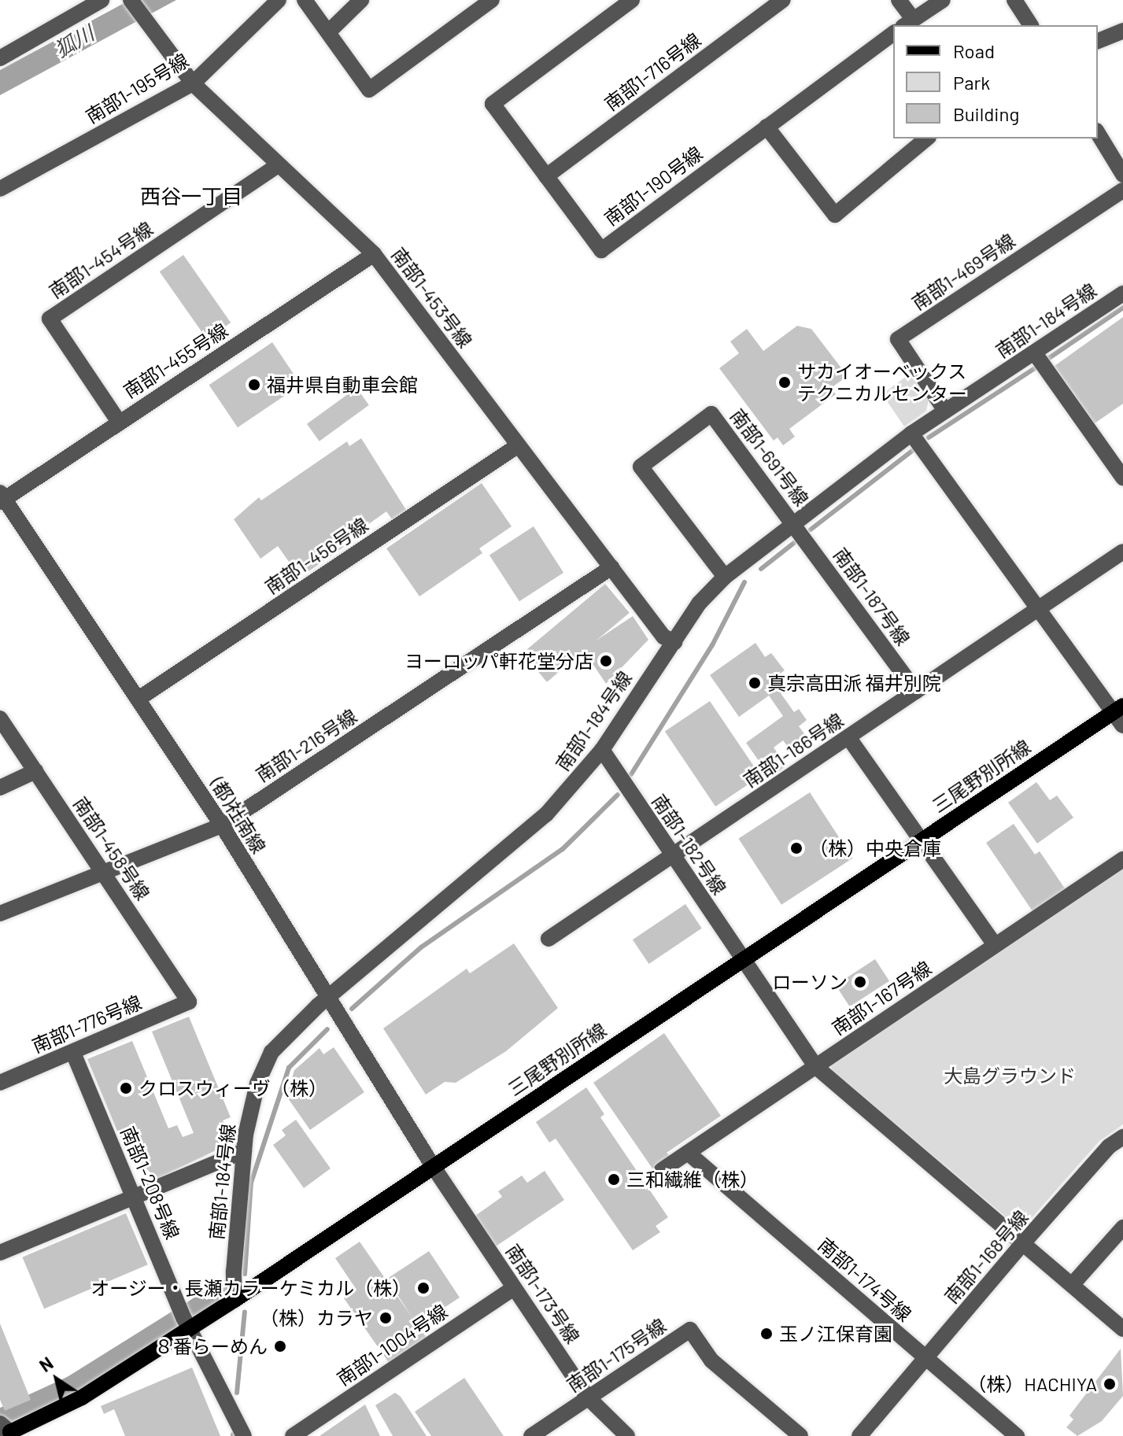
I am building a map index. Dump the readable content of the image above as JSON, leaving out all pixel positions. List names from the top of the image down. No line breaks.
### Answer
{"streets":{"main road":["三尾野別所線"],"street":["南部1-716号線","南部1-195号線","南部1-190号線","南部1-454号線","南部1-469号線","南部1-453号線","南部1-184号線","南部1-455号線","南部1-691号線","南部1-456号線","南部1-187号線","南部1-216号線","南部1-186号線","(都)社南線","南部1-182号線","南部1-458号線","南部1-167号線","南部1-776号線","南部1-208号線","南部1-168号線","南部1-174号線","南部1-173号線","南部1-1004号線","南部1-175号線"]},"crossings":[["南部1-716号線","南部1-190号線"],["南部1-195号線","南部1-453号線"],["南部1-454号線","南部1-453号線"],["南部1-454号線","南部1-455号線"],["南部1-469号線","南部1-184号線"],["南部1-453号線","南部1-184号線"],["南部1-453号線","南部1-455号線"],["南部1-453号線","南部1-456号線"],["南部1-453号線","南部1-216号線"],["南部1-184号線","南部1-691号線"],["南部1-184号線","南部1-187号線"],["南部1-184号線","三尾野別所線"],["南部1-184号線","(都)社南線"],["南部1-184号線","南部1-182号線"],["南部1-455号線","(都)社南線"],["南部1-691号線","南部1-187号線"],["南部1-456号線","(都)社南線"],["南部1-187号線","南部1-186号線"],["南部1-216号線","(都)社南線"],["南部1-216号線","南部1-458号線"],["南部1-186号線","南部1-182号線"],["三尾野別所線","(都)社南線"],["三尾野別所線","南部1-182号線"],["三尾野別所線","南部1-208号線"],["三尾野別所線","南部1-173号線"],["(都)社南線","南部1-173号線"],["南部1-182号線","南部1-167号線"],["南部1-182号線","南部1-168号線"],["南部1-458号線","南部1-776号線"],["南部1-167号線","南部1-174号線"],["南部1-776号線","南部1-208号線"],["南部1-168号線","南部1-174号線"],["南部1-173号線","南部1-1004号線"],["南部1-173号線","南部1-175号線"]],"districts":["西谷一丁目"],"water":["狐川"],"parks":["大島グラウンド"],"places":["サカイオーベックス テクニカルセンター","福井県自動車会館","ヨーロッパ軒花堂分店","真宗高田派 福井別院","（株）中央倉庫","ローソン","クロスウィーヴ（株）","三和繊維（株）","オージー・長瀬カラーケミカル（株）","（株）カラヤ","玉ノ江保育園","８番らーめん","（株）HACHIYA"],"legend":["Road","Park","Building"],"north":"top left"}
